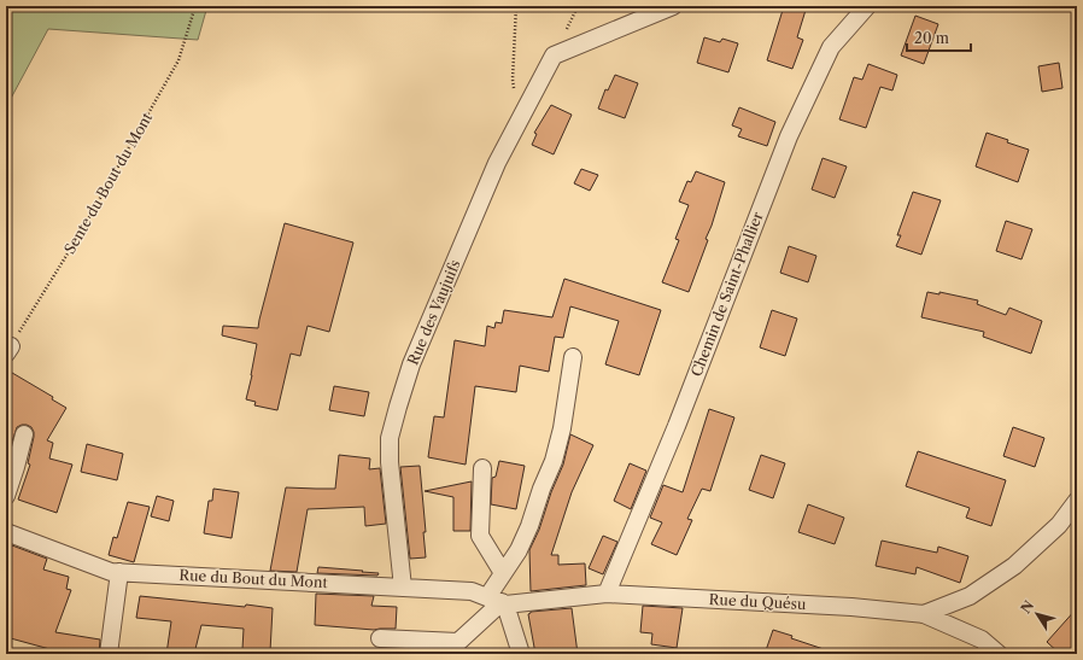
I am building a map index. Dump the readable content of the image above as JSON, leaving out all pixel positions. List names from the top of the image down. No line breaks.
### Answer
{"streets":{"street":["Chemin de Saint-Phallier","Rue des Vaujuifs","Rue du Bout du Mont","Rue du Quésu"],"path":["Sente du Bout du Mont"]},"crossings":[["Chemin de Saint-Phallier","Rue du Quésu"],["Rue des Vaujuifs","Rue du Bout du Mont"],["Rue du Bout du Mont","Rue du Quésu"]],"scale_bar":"20 m","north":"top left"}
